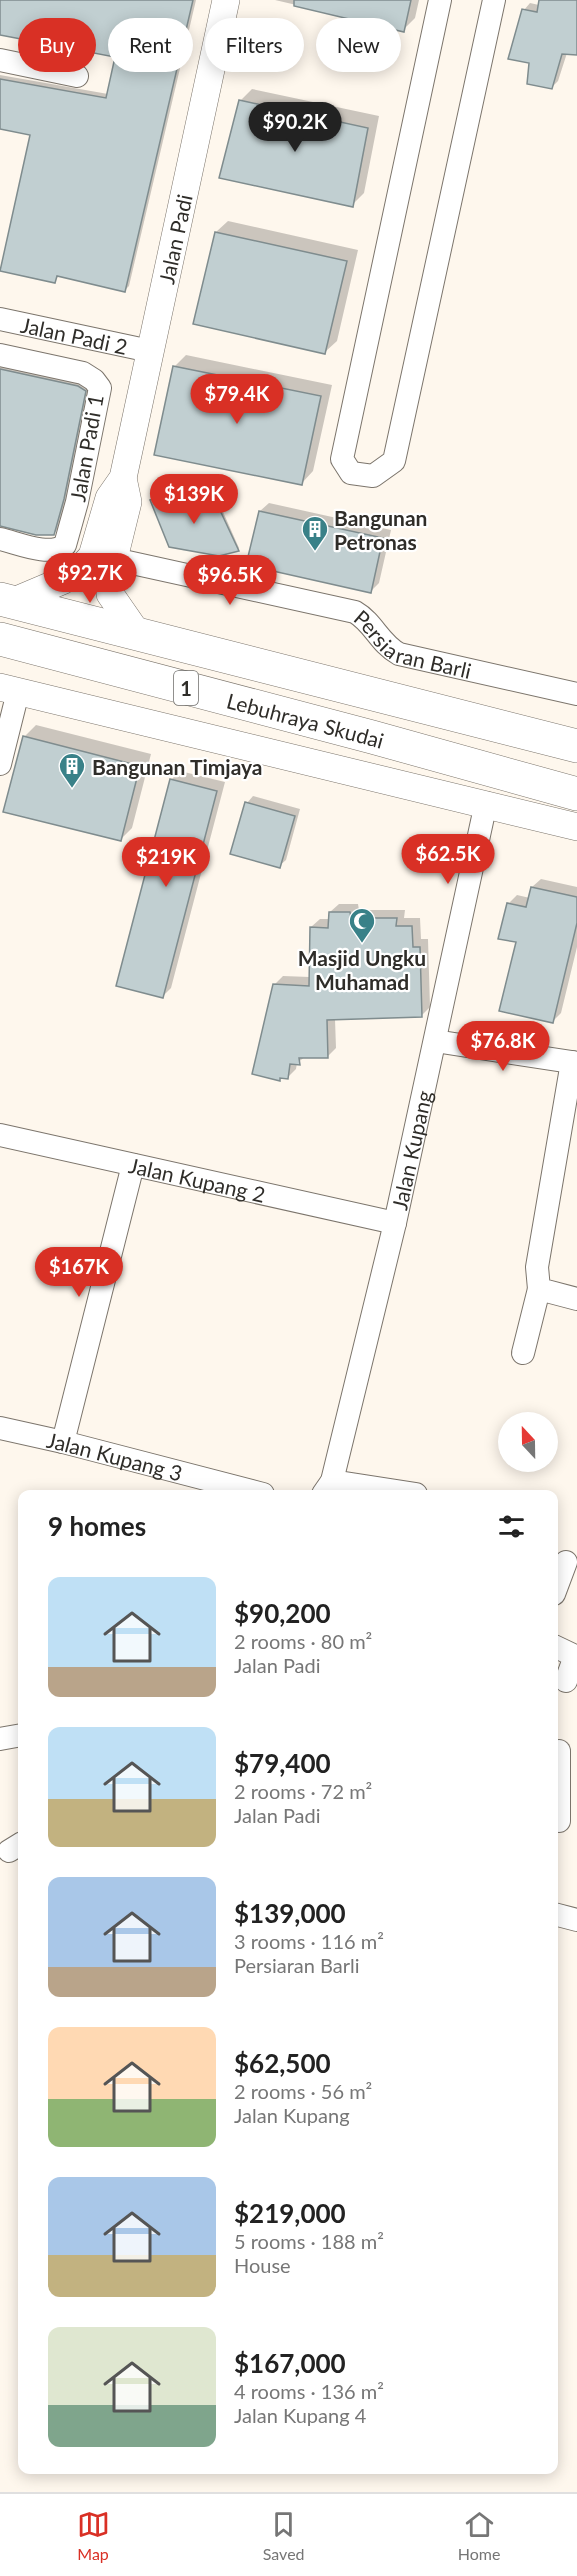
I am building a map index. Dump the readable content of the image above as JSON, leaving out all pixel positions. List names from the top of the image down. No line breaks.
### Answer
{"streets":{"highway":["1","Lebuhraya Skudai"],"street":["Jalan Padi","Jalan Padi 2","Jalan Padi 1","Persiaran Barli","Jalan Kupang","Jalan Kupang 2","Jalan Kupang 3"]},"crossings":[["Jalan Padi","Jalan Padi 2"],["Jalan Padi","Persiaran Barli"],["Jalan Padi","Lebuhraya Skudai"],["Jalan Kupang","Jalan Kupang 2"]],"places":{"building":["Bangunan Petronas","Bangunan Timjaya"],"mosque":["Masjid Ungku Muhamad"]},"north":"top","page":{"chip":["Buy","Rent","Filters","New"],"price":["$90.2K","$79.4K","$139K","$92.7K","$96.5K","$62.5K","$219K","$76.8K","$167K"],"heading":"9 homes","list":[{"name":"$90,200","note":"2 rooms · 80 m² · Jalan Padi"},{"name":"$79,400","note":"2 rooms · 72 m² · Jalan Padi"},{"name":"$139,000","note":"3 rooms · 116 m² · Persiaran Barli"},{"name":"$62,500","note":"2 rooms · 56 m² · Jalan Kupang"},{"name":"$219,000","note":"5 rooms · 188 m² · House"},{"name":"$167,000","note":"4 rooms · 136 m² · Jalan Kupang 4"}],"tabs":["Map","Saved","Home"]}}
